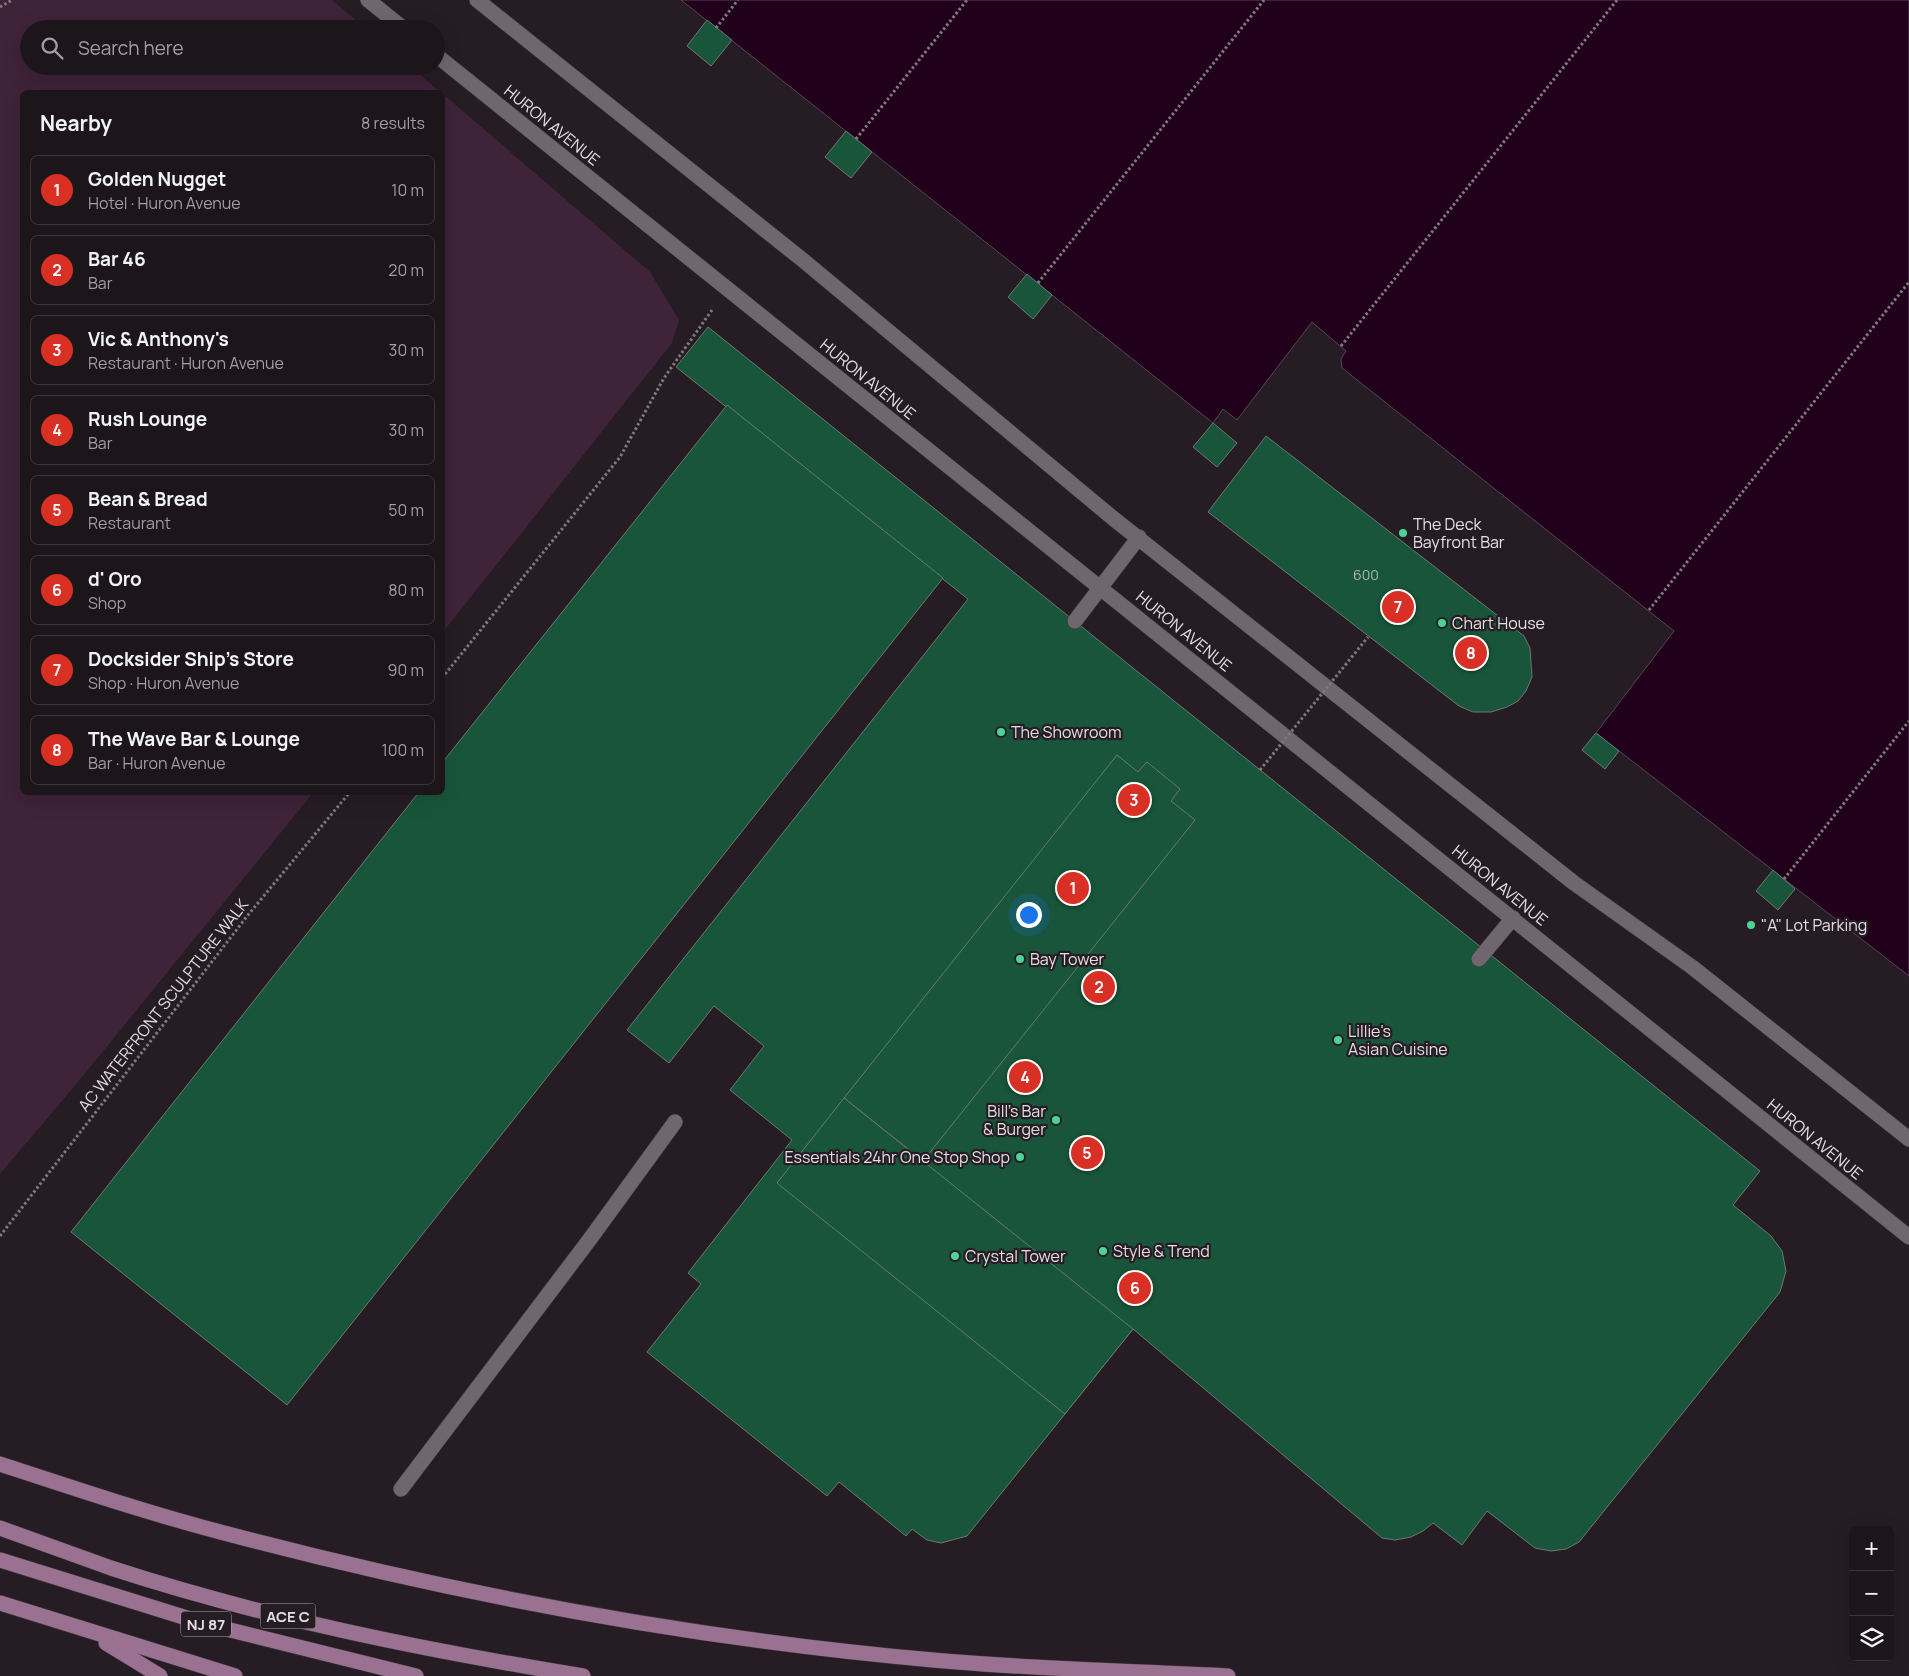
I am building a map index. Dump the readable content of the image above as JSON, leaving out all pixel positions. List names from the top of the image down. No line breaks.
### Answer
{"streets":{"main road":["ACE C","NJ 87"],"street":["HURON AVENUE"],"path":["AC WATERFRONT SCULPTURE WALK"]},"places":["The Deck Bayfront Bar","Chart House","The Showroom","\"A\" Lot Parking","Bay Tower","Lillie's Asian Cuisine","Bill's Bar & Burger","Essentials 24hr One Stop Shop","Style & Trend","Crystal Tower"],"house_numbers":["600"],"page":{"search":"Search here","heading":["Nearby","8 results"],"list":[{"mark":"1","name":"Golden Nugget","note":"Hotel · Huron Avenue","value":"10 m"},{"mark":"2","name":"Bar 46","note":"Bar","value":"20 m"},{"mark":"3","name":"Vic & Anthony's","note":"Restaurant · Huron Avenue","value":"30 m"},{"mark":"4","name":"Rush Lounge","note":"Bar","value":"30 m"},{"mark":"5","name":"Bean & Bread","note":"Restaurant","value":"50 m"},{"mark":"6","name":"d' Oro","note":"Shop","value":"80 m"},{"mark":"7","name":"Docksider Ship's Store","note":"Shop · Huron Avenue","value":"90 m"},{"mark":"8","name":"The Wave Bar & Lounge","note":"Bar · Huron Avenue","value":"100 m"}],"pins":["7","8","3","1","2","4","5","6"],"map_buttons":["+","−"]}}
